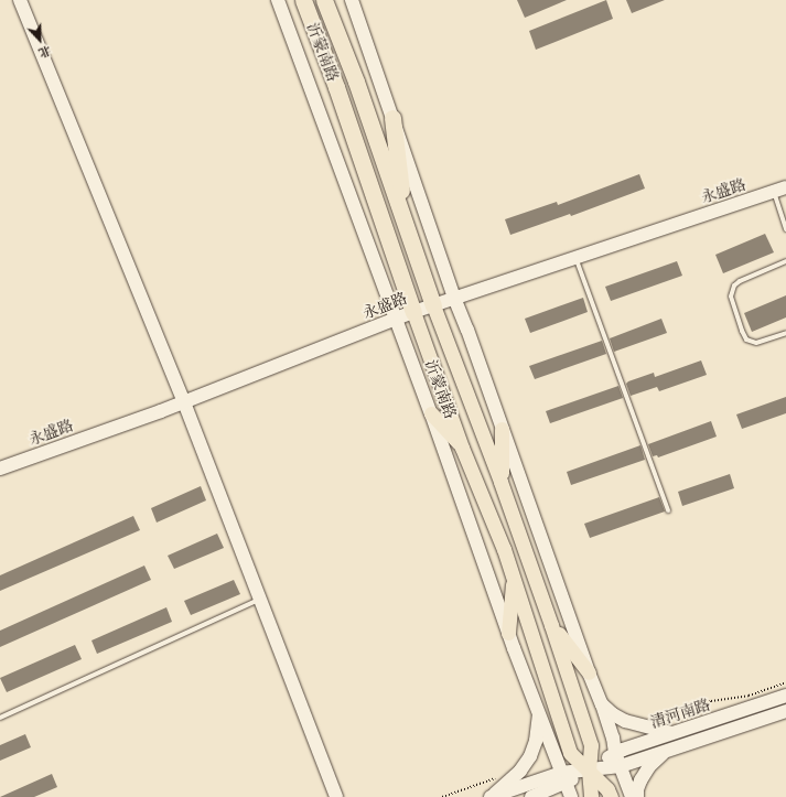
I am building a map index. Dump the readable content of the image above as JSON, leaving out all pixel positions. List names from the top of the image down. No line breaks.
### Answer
{"streets":{"highway":["沂蒙南路"],"street":["永盛路","清河南路"]},"crossings":[["沂蒙南路","永盛路"],["沂蒙南路","清河南路"]],"north":"bottom"}
